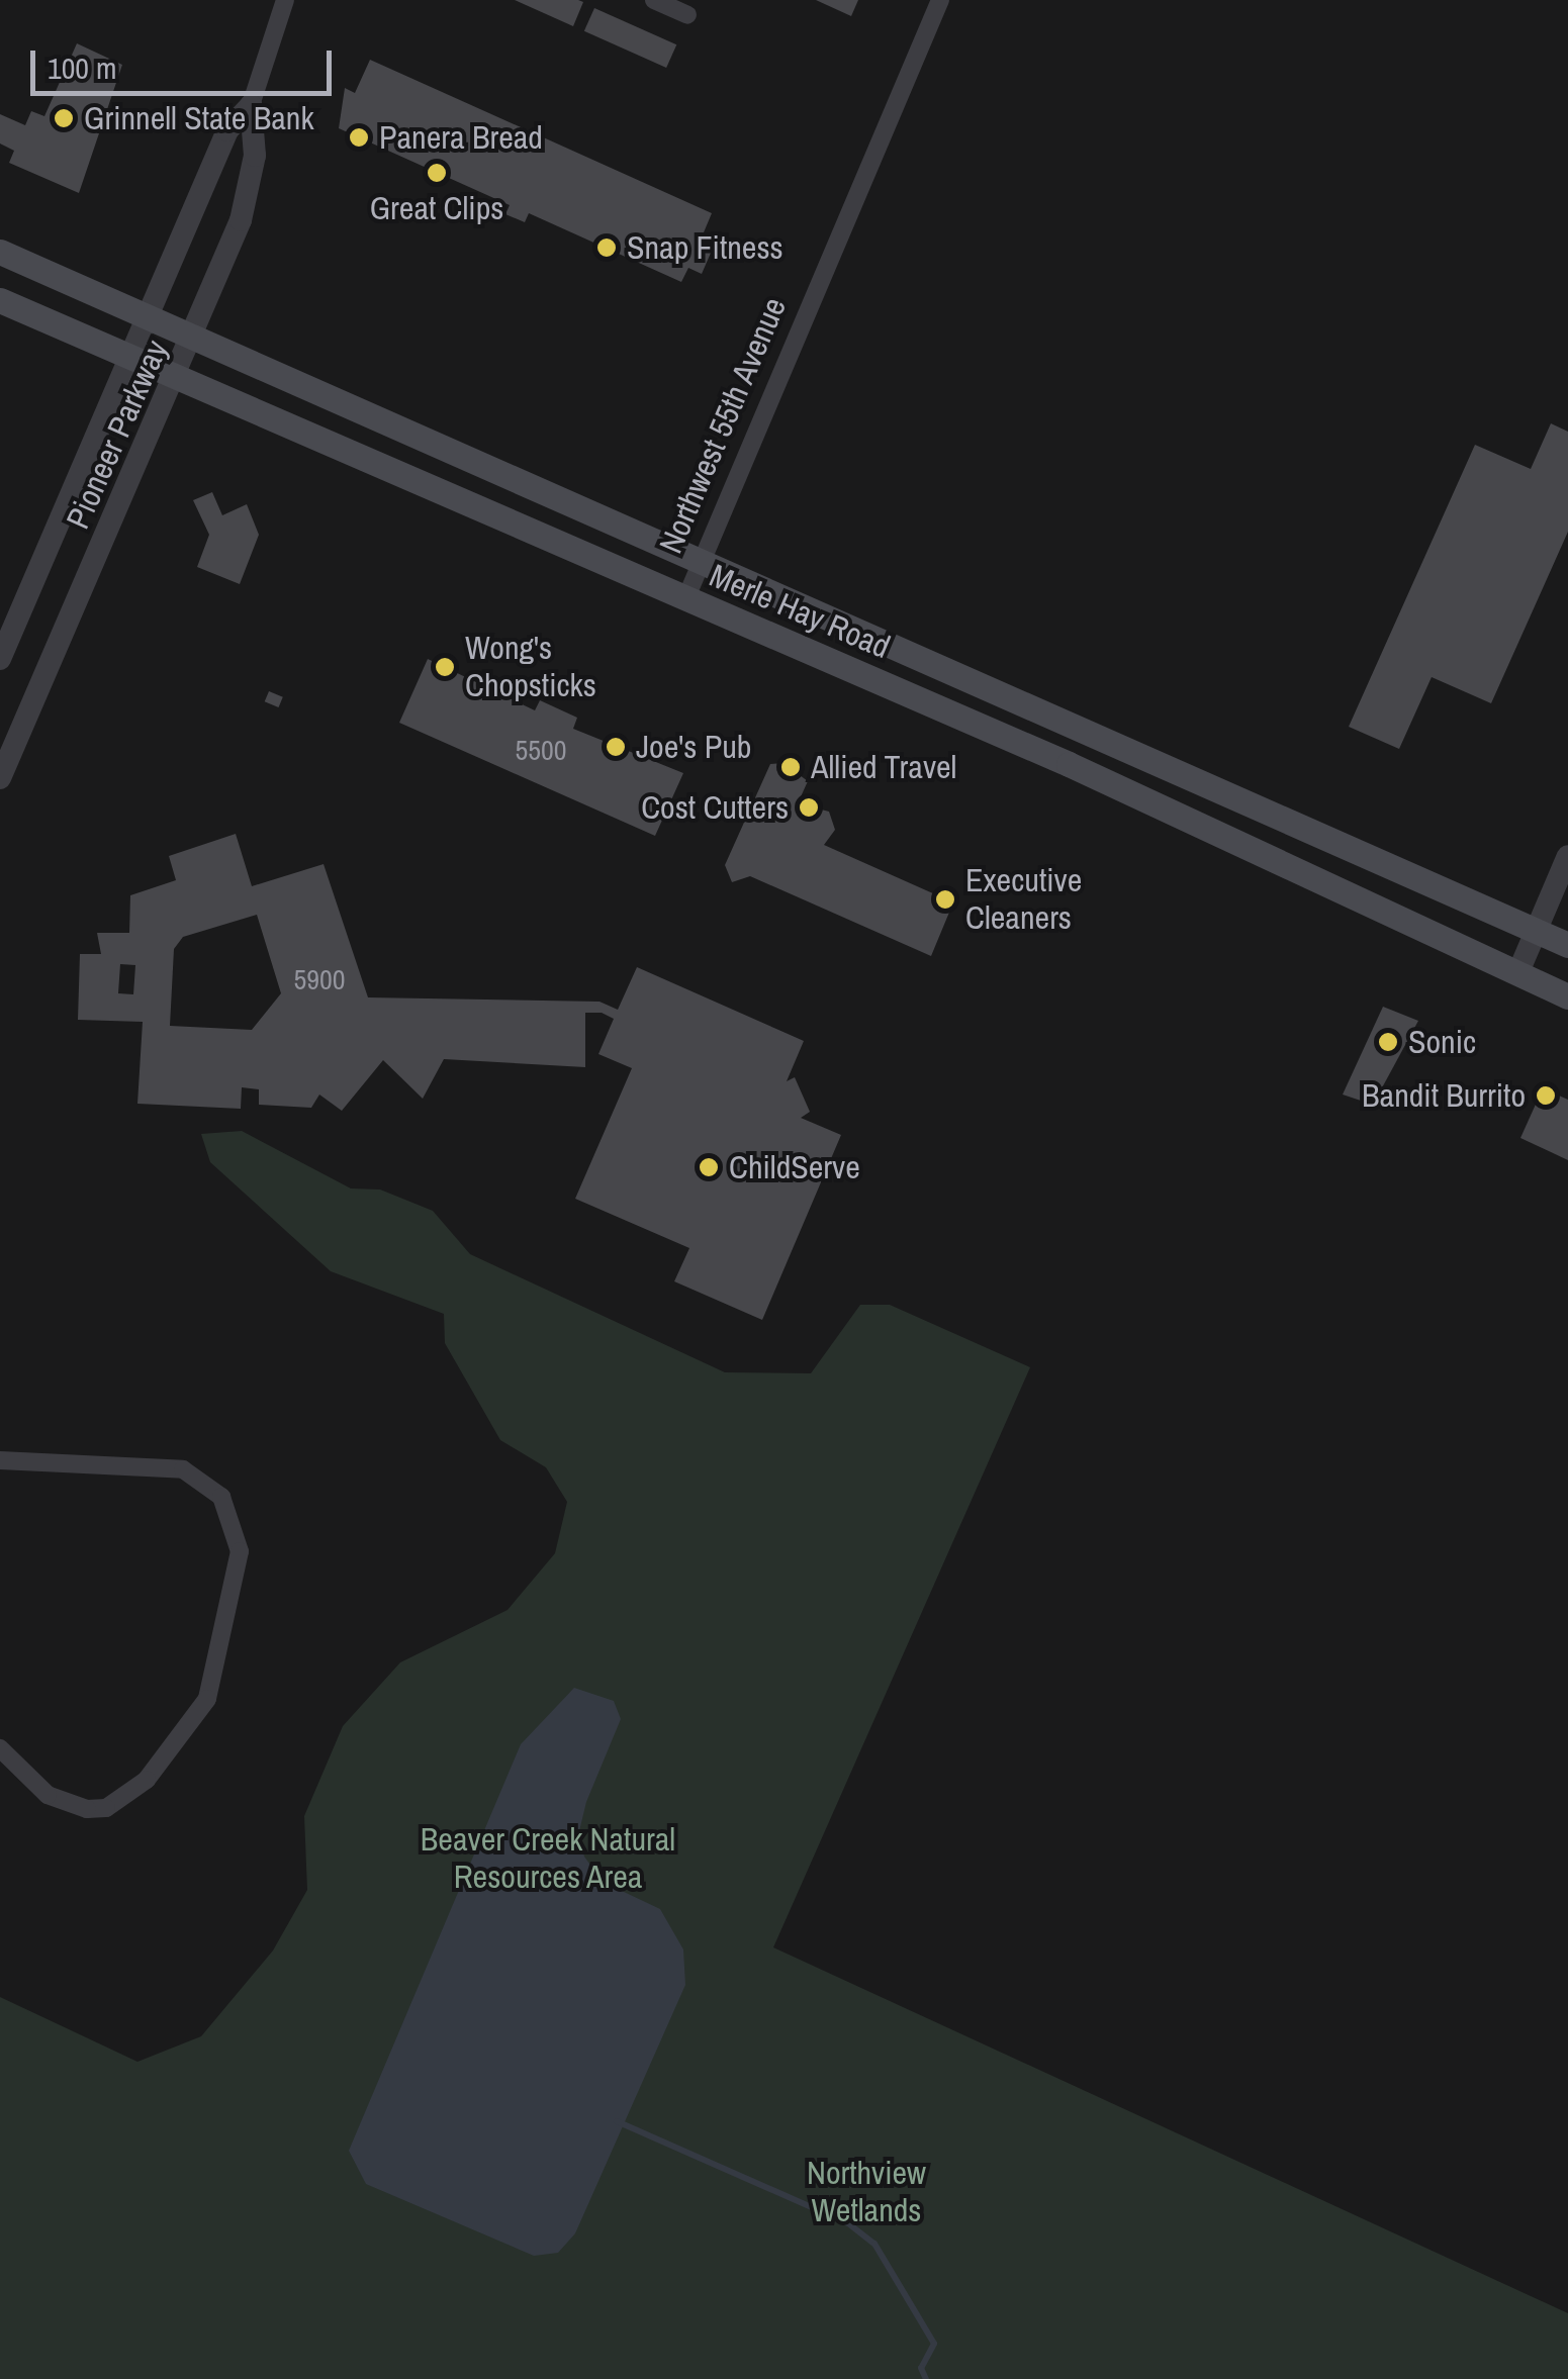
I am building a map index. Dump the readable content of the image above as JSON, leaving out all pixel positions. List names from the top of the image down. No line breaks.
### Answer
{"streets":{"main road":["Merle Hay Road"],"street":["Northwest 55th Avenue","Pioneer Parkway"]},"crossings":[["Northwest 55th Avenue","Merle Hay Road"],["Pioneer Parkway","Merle Hay Road"]],"parks":["Beaver Creek Natural Resources Area","Northview Wetlands"],"places":["Grinnell State Bank","Panera Bread","Great Clips","Snap Fitness","Wong's Chopsticks","Joe's Pub","Allied Travel","Cost Cutters","Executive Cleaners","Sonic","Bandit Burrito","ChildServe"],"house_numbers":["5500","5900"],"scale_bar":"100 m"}
